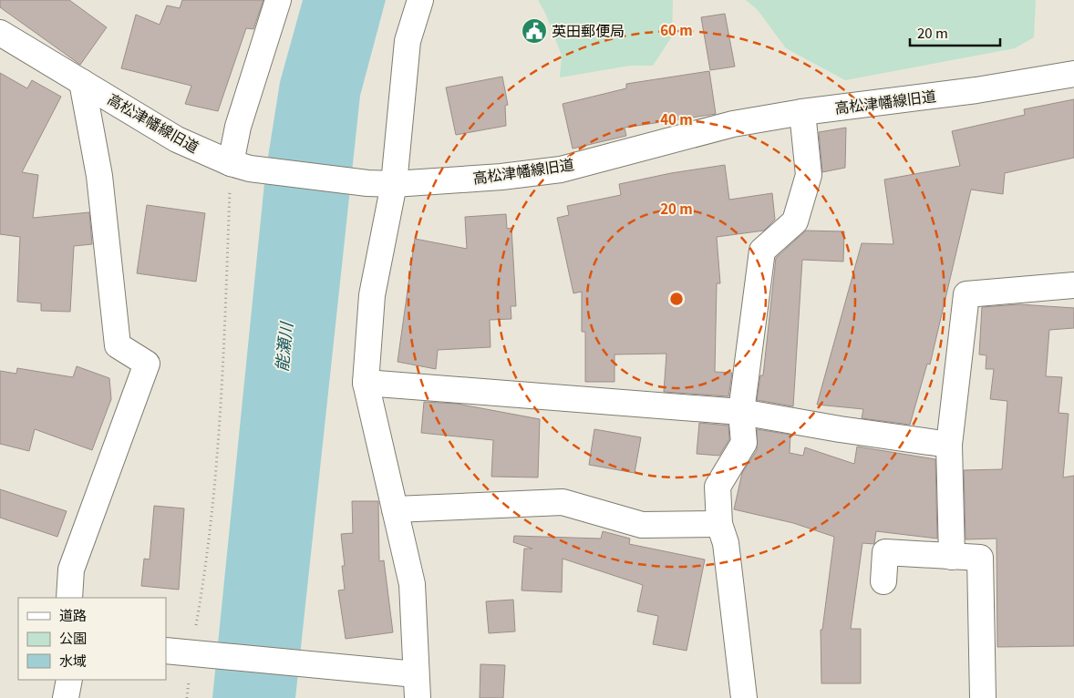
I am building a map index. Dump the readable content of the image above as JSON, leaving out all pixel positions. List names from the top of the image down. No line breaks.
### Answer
{"streets":{"street":["高松津幡線旧道"]},"water":["能瀬川"],"places":{"public building":["英田郵便局"]},"legend":["道路","公園","水域"],"scale_bar":"20 m","rings":["60 m","40 m","20 m"]}
